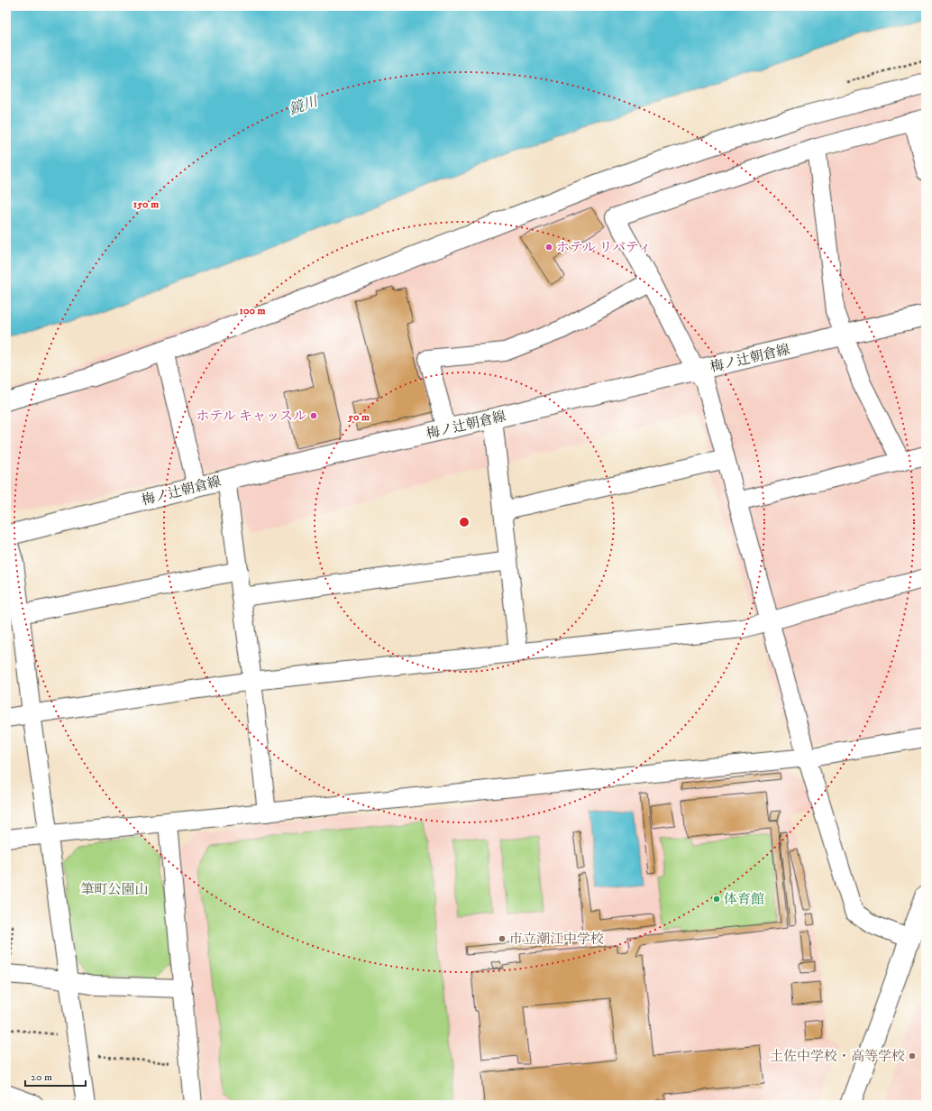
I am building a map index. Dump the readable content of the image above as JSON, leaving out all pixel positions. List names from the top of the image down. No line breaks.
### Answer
{"streets":{"street":["梅ノ辻朝倉線"]},"water":["鏡川"],"parks":["筆町公園山"],"places":["ホテル リバティ","ホテル キャッスル","体育館","市立潮江中学校","土佐中学校・高等学校"],"scale_bar":"20 m","rings":["150 m","100 m","50 m"]}
